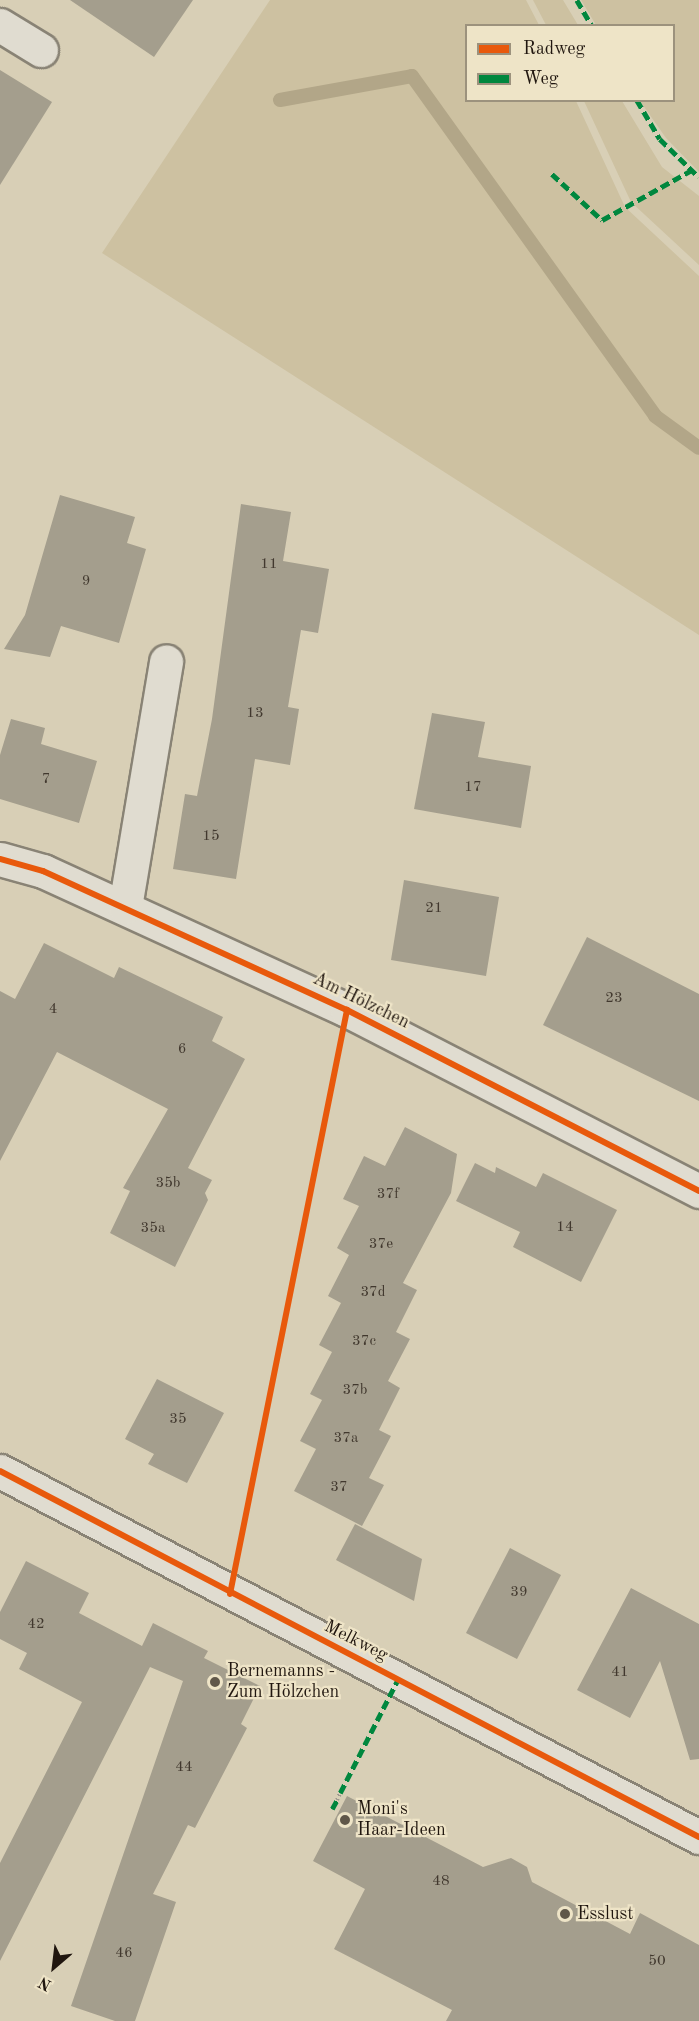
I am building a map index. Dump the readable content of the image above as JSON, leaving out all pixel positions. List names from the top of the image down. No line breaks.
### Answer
{"streets":{"street":["Am Hölzchen","Melkweg"]},"places":["Bernemanns - Zum Hölzchen","Moni's Haar-Ideen","Esslust"],"house_numbers":["11","9","13","7","17","15","21","23","4","6","35b","37f","14","35a","37e","37d","37c","37b","35","37a","37","39","42","41","44","48","46","50"],"legend":["Radweg","Weg"],"north":"bottom left"}
